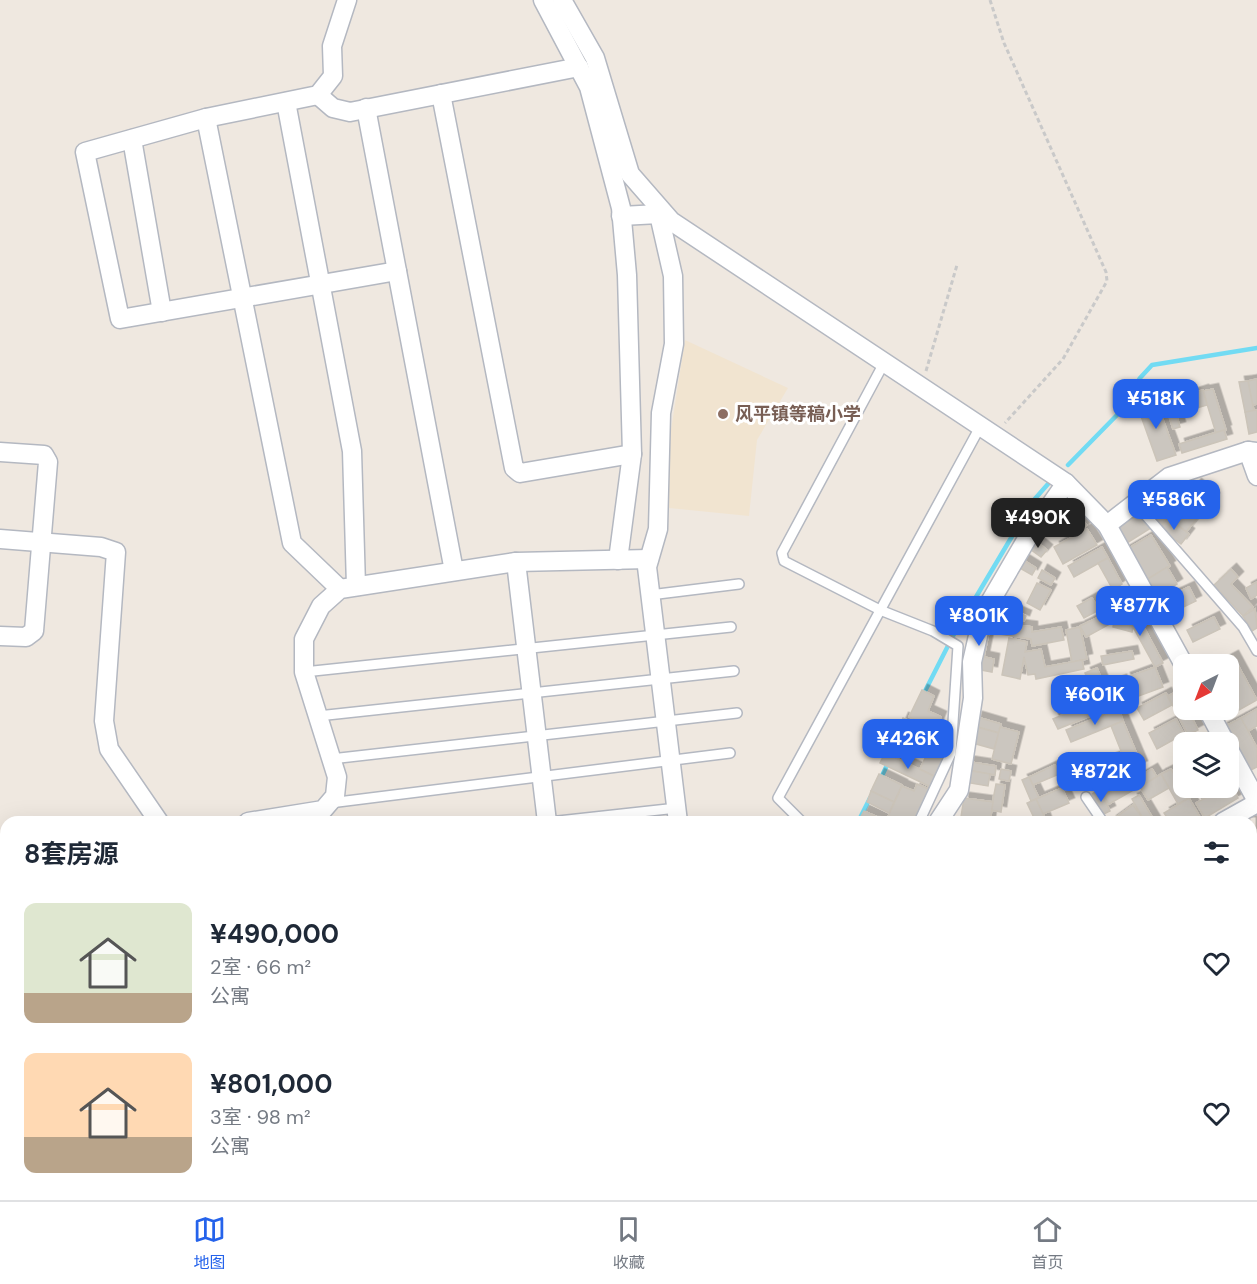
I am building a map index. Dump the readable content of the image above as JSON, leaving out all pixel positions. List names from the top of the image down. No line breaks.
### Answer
{"places":["风平镇等稿小学"],"north":"bottom left","page":{"price":["¥518K","¥586K","¥490K","¥877K","¥801K","¥601K","¥426K","¥872K"],"heading":"8套房源","list":[{"name":"¥490,000","note":"2室 · 66 m² · 公寓"},{"name":"¥801,000","note":"3室 · 98 m² · 公寓"}],"tabs":["地图","收藏","首页"]}}
